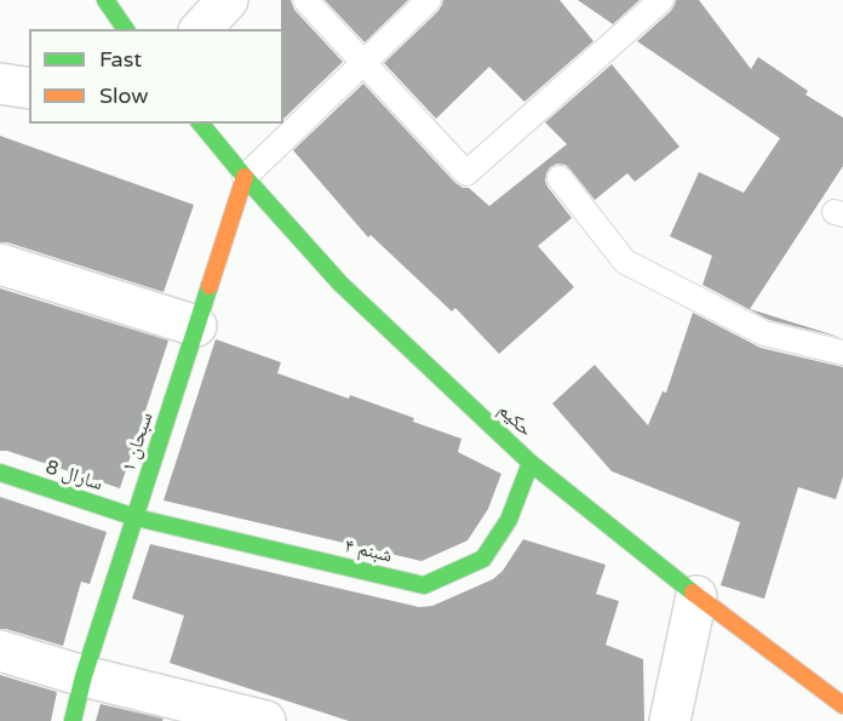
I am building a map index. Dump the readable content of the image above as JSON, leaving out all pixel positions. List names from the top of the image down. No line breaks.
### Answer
{"streets":{"street":["حکیم","سبحان ۱","سارال 8","شبنم ۴"]},"crossings":[["حکیم","سبحان ۱"],["حکیم","شبنم ۴"],["سبحان ۱","سارال 8"],["سبحان ۱","شبنم ۴"],["سارال 8","شبنم ۴"]],"legend":["Fast","Slow"]}
